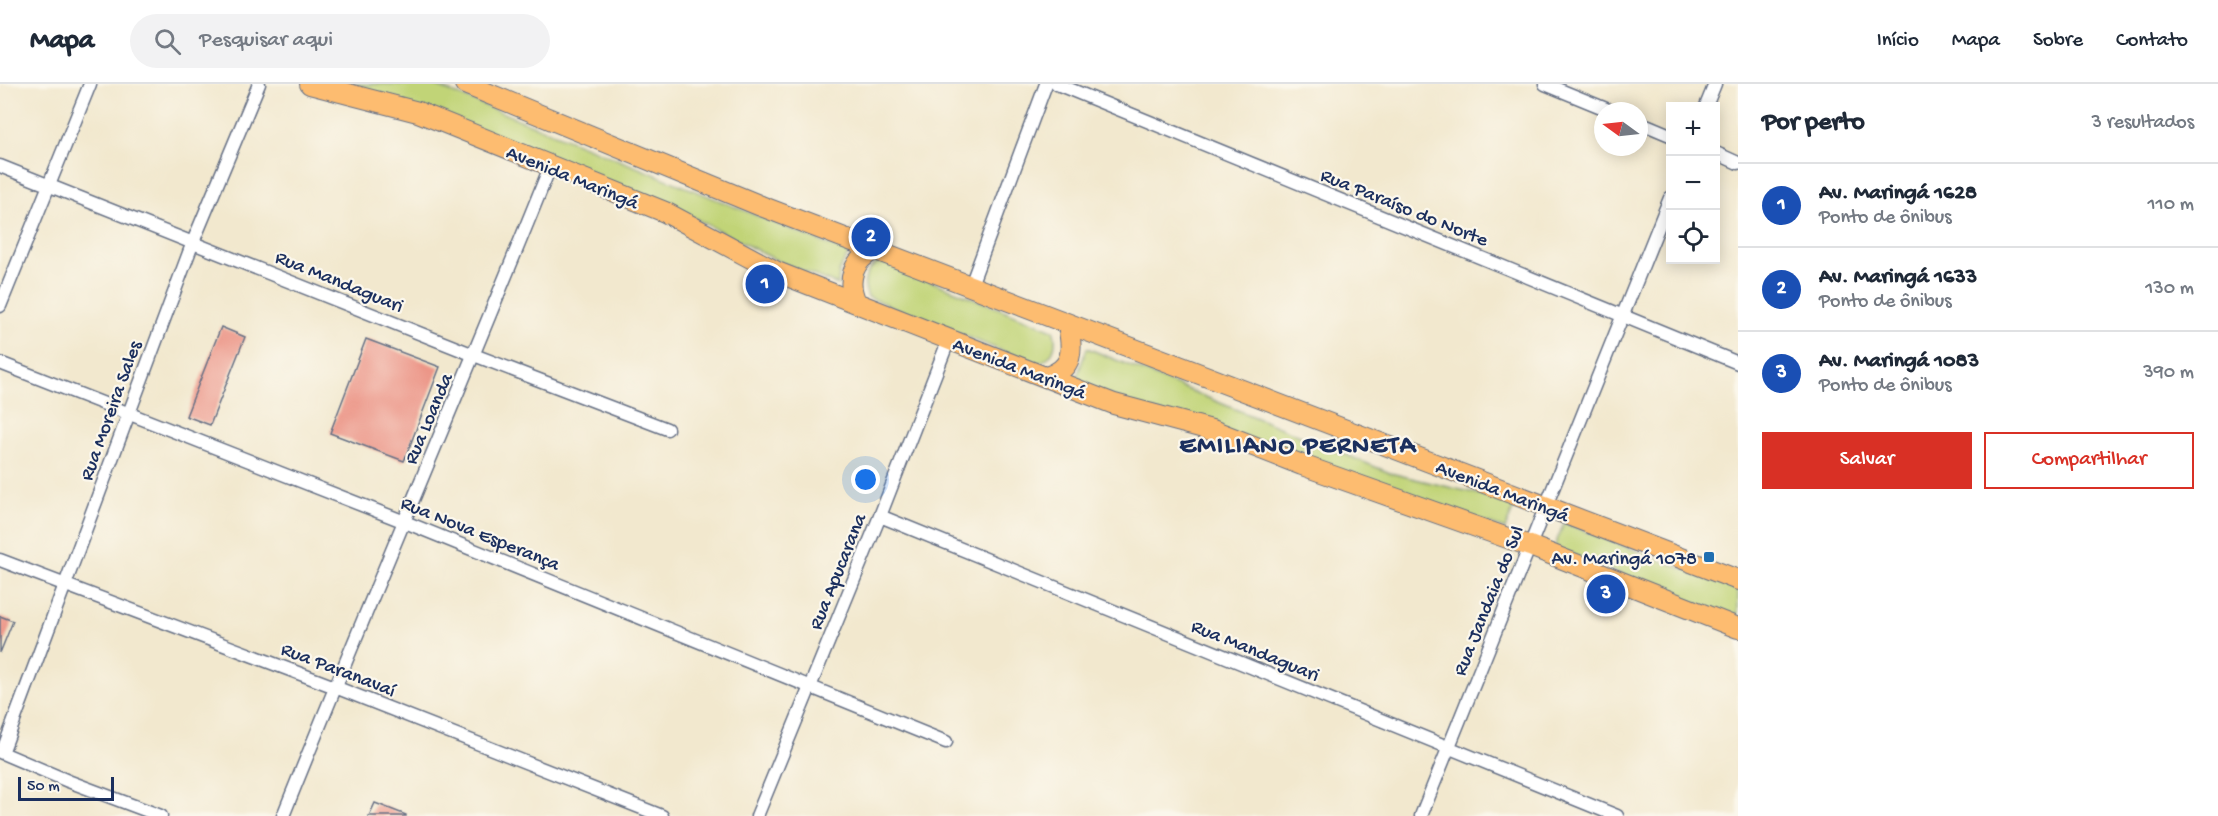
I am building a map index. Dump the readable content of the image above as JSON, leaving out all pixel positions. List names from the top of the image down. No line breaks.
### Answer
{"streets":{"main road":["Avenida Maringá"],"street":["Rua Paraíso do Norte","Rua Mandaguari","Rua Moreira Sales","Rua Loanda","Rua Nova Esperança","Rua Apucarana","Rua Jandaia do Sul","Rua Paranavaí"]},"crossings":[["Avenida Maringá","Rua Loanda"],["Avenida Maringá","Rua Apucarana"],["Avenida Maringá","Rua Jandaia do Sul"],["Rua Paraíso do Norte","Rua Jandaia do Sul"],["Rua Mandaguari","Rua Moreira Sales"],["Rua Mandaguari","Rua Loanda"],["Rua Mandaguari","Rua Apucarana"],["Rua Mandaguari","Rua Jandaia do Sul"],["Rua Moreira Sales","Rua Nova Esperança"],["Rua Moreira Sales","Rua Paranavaí"],["Rua Loanda","Rua Nova Esperança"],["Rua Loanda","Rua Paranavaí"],["Rua Nova Esperança","Rua Apucarana"]],"districts":["EMILIANO PERNETA"],"places":{"transit":["Av. Maringá 1078"]},"scale_bar":"50 m","north":"left","page":{"header":"Mapa","search":"Pesquisar aqui","nav":["Início","Mapa","Sobre","Contato"],"heading":["Por perto","3 resultados"],"map_buttons":["+","−"],"list":[{"mark":"1","name":"Av. Maringá 1628","note":"Ponto de ônibus","value":"110 m"},{"mark":"2","name":"Av. Maringá 1633","note":"Ponto de ônibus","value":"130 m"},{"mark":"3","name":"Av. Maringá 1083","note":"Ponto de ônibus","value":"390 m"}],"pins":["2","1","3"],"buttons":["Salvar","Compartilhar"],"scale":"50 m"}}
